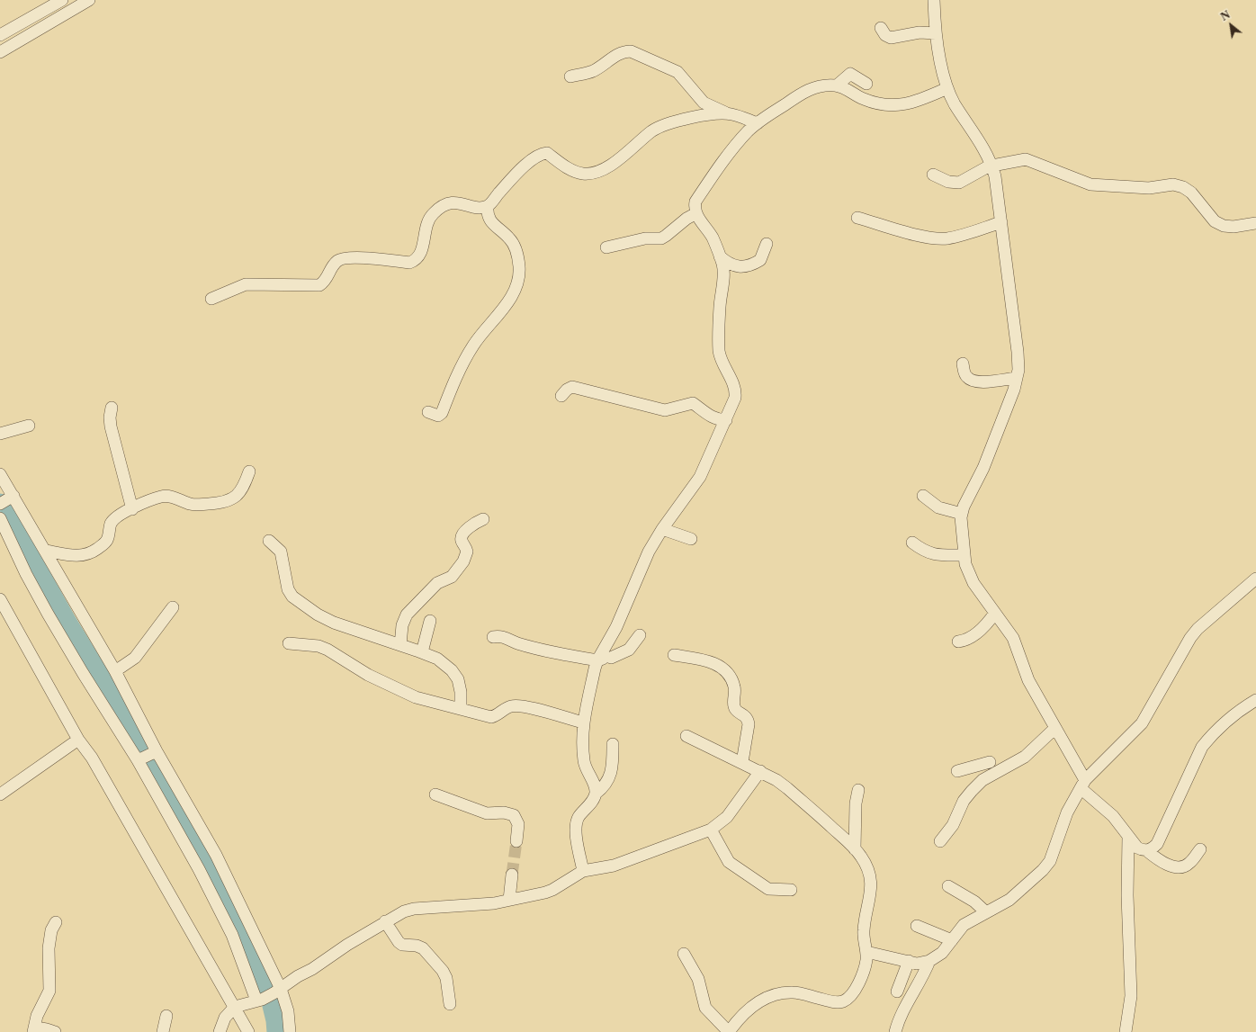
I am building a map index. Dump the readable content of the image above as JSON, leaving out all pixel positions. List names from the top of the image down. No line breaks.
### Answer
{"north":"top left"}
